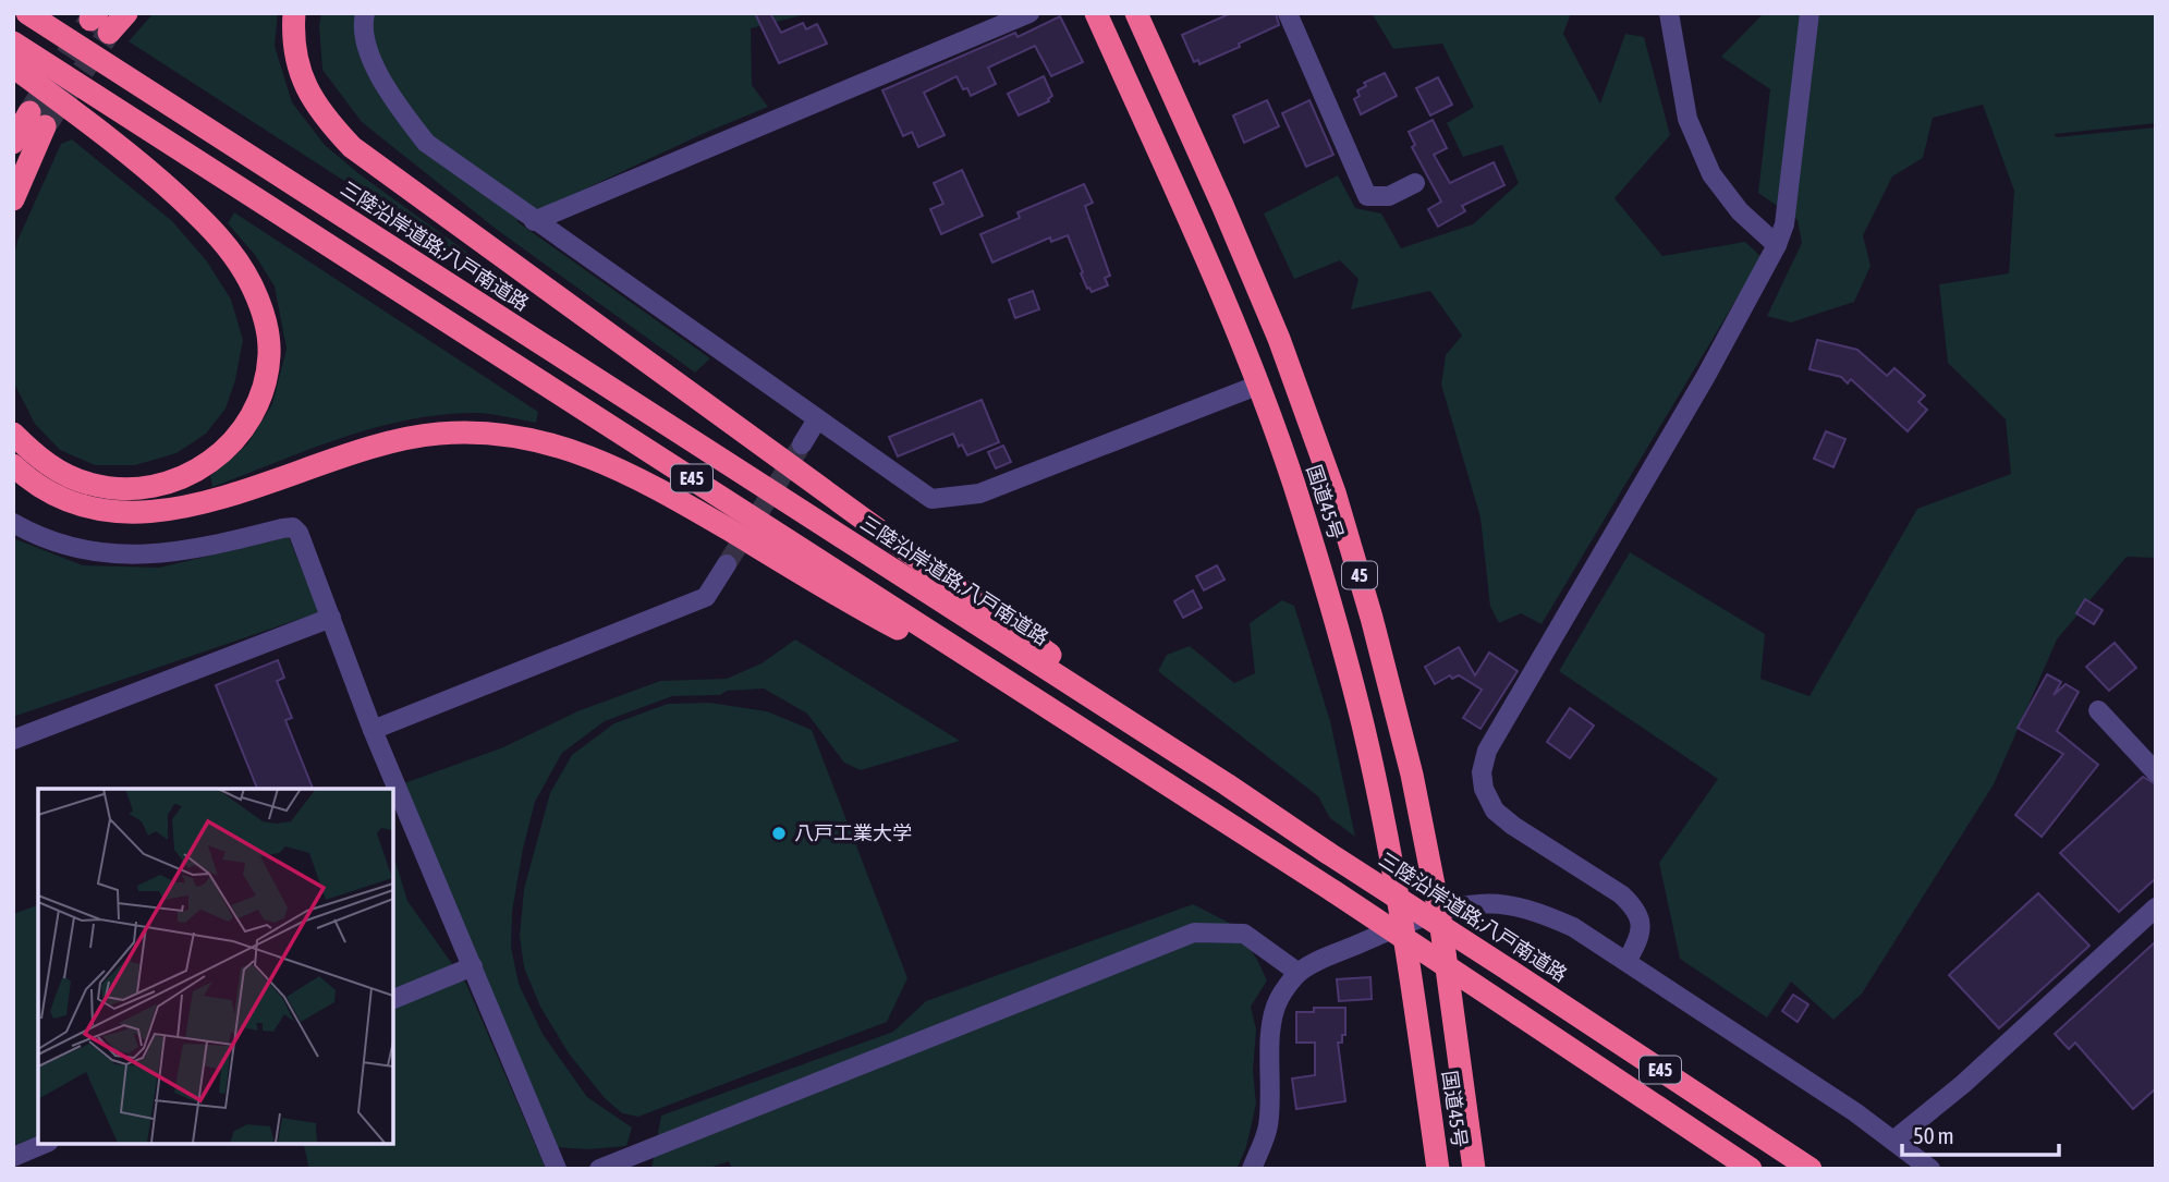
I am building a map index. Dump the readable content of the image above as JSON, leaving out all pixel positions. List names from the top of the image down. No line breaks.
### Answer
{"streets":{"highway":["三陸沿岸道路;八戸南道路","E45","国道45号","45"]},"places":["八戸工業大学"],"scale_bar":"50 m"}
